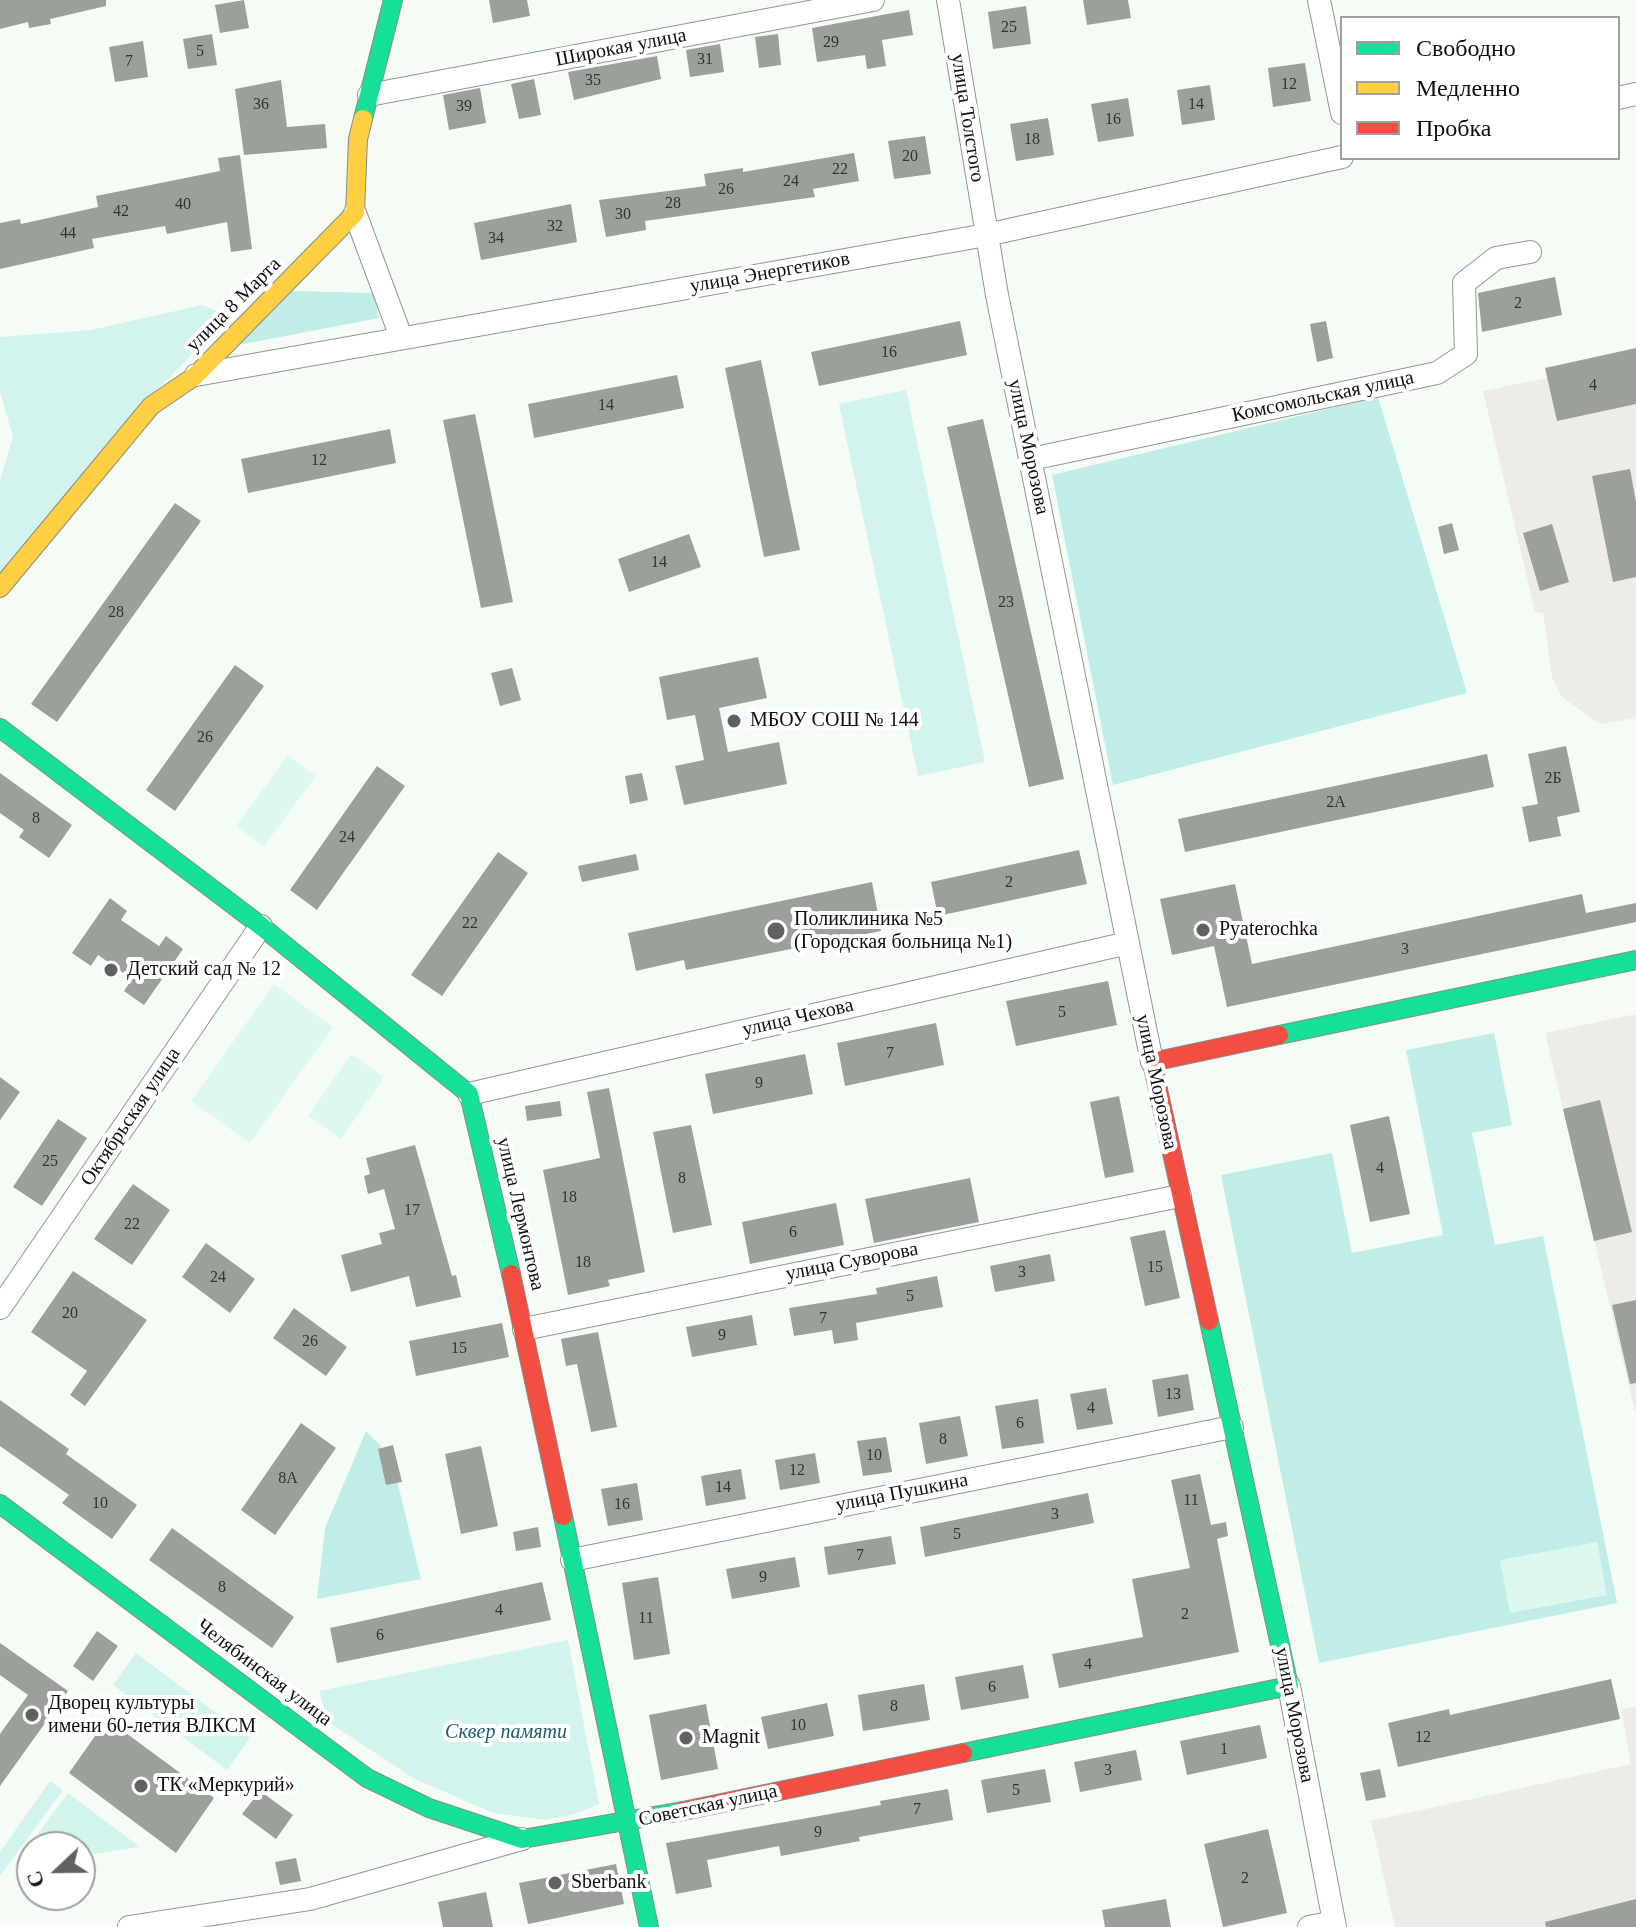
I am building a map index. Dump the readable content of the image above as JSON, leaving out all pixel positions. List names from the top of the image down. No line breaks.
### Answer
{"streets":{"street":["Широкая улица","улица Толстого","улица Энергетиков","улица 8 Марта","Комсомольская улица","улица Морозова","улица Чехова","Октябрьская улица","улица Лермонтова","улица Суворова","улица Пушкина","Челябинская улица","Советская улица"]},"crossings":[["улица Толстого","улица Энергетиков"],["улица Толстого","улица Морозова"],["улица Энергетиков","улица 8 Марта"],["улица Энергетиков","улица Морозова"],["Комсомольская улица","улица Морозова"],["улица Морозова","улица Чехова"],["улица Морозова","улица Суворова"],["улица Морозова","улица Пушкина"],["улица Морозова","Советская улица"],["улица Чехова","улица Лермонтова"],["улица Лермонтова","улица Суворова"],["улица Лермонтова","улица Пушкина"],["улица Лермонтова","Советская улица"],["Челябинская улица","Советская улица"]],"parks":["Сквер памяти"],"places":["МБОУ СОШ № 144","Pyaterochka","Поликлиника №5 (Городская больница №1)","Детский сад № 12","Дворец культуры имени 60-летия ВЛКСМ","Magnit","ТК «Меркурий»","Sberbank"],"house_numbers":["25","29","5","31","7","35","12","36","14","39","16","18","20","22","24","26","28","40","42","30","32","44","34","2","16","4","14","12","14","23","28","26","2Б","2А","8","24","2","22","3","5","7","9","25","4","8","18","17","22","6","18","15","3","24","5","20","7","9","26","15","13","4","6","8","10","12","8А","14","11","10","16","3","5","7","9","8","4","2","11","6","4","6","8","10","12","1","3","5","7","9","2"],"legend":["Свободно","Медленно","Пробка"],"north":"left"}
